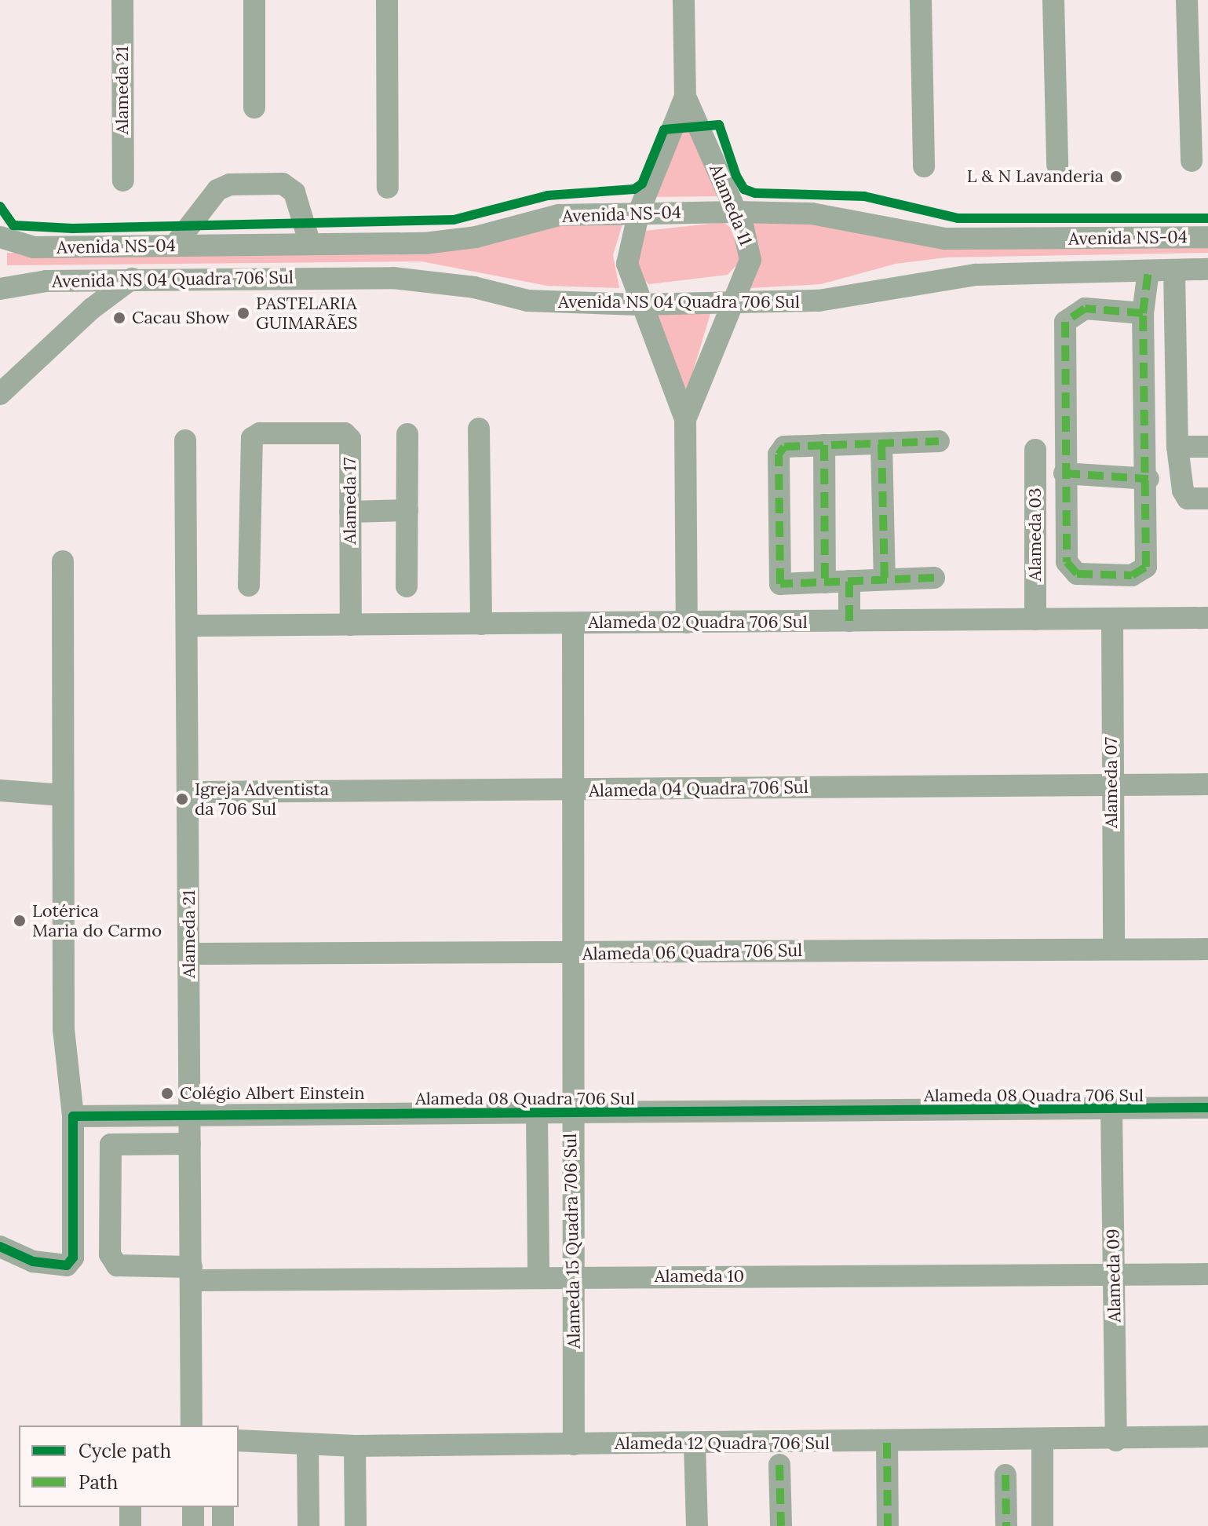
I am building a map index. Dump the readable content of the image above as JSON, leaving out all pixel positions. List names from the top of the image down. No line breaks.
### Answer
{"streets":{"street":["Alameda 21","Alameda 11","Avenida NS-04","Avenida NS 04 Quadra 706 Sul","Alameda 17","Alameda 03","Alameda 02 Quadra 706 Sul","Alameda 07","Alameda 04 Quadra 706 Sul","Alameda 06 Quadra 706 Sul","Alameda 08 Quadra 706 Sul","Alameda 15 Quadra 706 Sul","Alameda 09","Alameda 10","Alameda 12 Quadra 706 Sul"]},"crossings":[["Alameda 21","Alameda 02 Quadra 706 Sul"],["Alameda 21","Alameda 04 Quadra 706 Sul"],["Alameda 21","Alameda 06 Quadra 706 Sul"],["Alameda 21","Alameda 08 Quadra 706 Sul"],["Alameda 21","Alameda 10"],["Alameda 11","Avenida NS-04"],["Alameda 11","Avenida NS 04 Quadra 706 Sul"],["Alameda 11","Alameda 02 Quadra 706 Sul"],["Alameda 17","Alameda 02 Quadra 706 Sul"],["Alameda 03","Alameda 02 Quadra 706 Sul"],["Alameda 02 Quadra 706 Sul","Alameda 07"],["Alameda 02 Quadra 706 Sul","Alameda 15 Quadra 706 Sul"],["Alameda 07","Alameda 04 Quadra 706 Sul"],["Alameda 07","Alameda 06 Quadra 706 Sul"],["Alameda 04 Quadra 706 Sul","Alameda 15 Quadra 706 Sul"],["Alameda 06 Quadra 706 Sul","Alameda 15 Quadra 706 Sul"],["Alameda 08 Quadra 706 Sul","Alameda 15 Quadra 706 Sul"],["Alameda 08 Quadra 706 Sul","Alameda 09"],["Alameda 15 Quadra 706 Sul","Alameda 10"],["Alameda 15 Quadra 706 Sul","Alameda 12 Quadra 706 Sul"],["Alameda 09","Alameda 10"],["Alameda 09","Alameda 12 Quadra 706 Sul"]],"places":["L & N Lavanderia","PASTELARIA GUIMARÃES","Cacau Show","Igreja Adventista da 706 Sul","Lotérica Maria do Carmo","Colégio Albert Einstein"],"legend":["Cycle path","Path"]}
